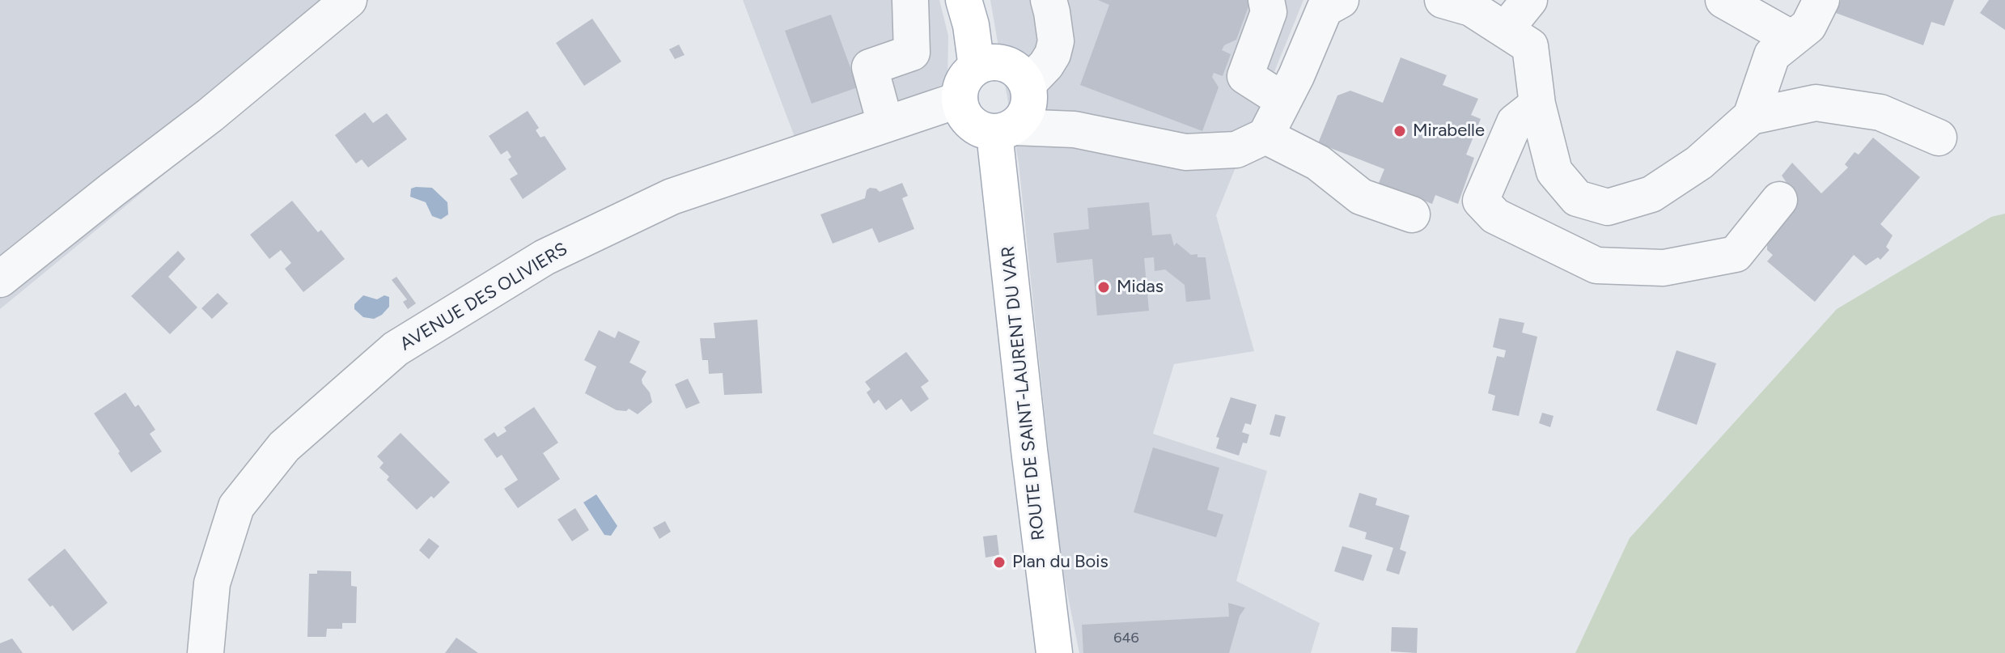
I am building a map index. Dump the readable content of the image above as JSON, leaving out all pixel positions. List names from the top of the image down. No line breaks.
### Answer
{"streets":{"main road":["ROUTE DE SAINT-LAURENT DU VAR"],"street":["AVENUE DES OLIVIERS"]},"crossings":[["AVENUE DES OLIVIERS","ROUTE DE SAINT-LAURENT DU VAR"]],"places":["Mirabelle","Midas","Plan du Bois"],"house_numbers":["646"]}
